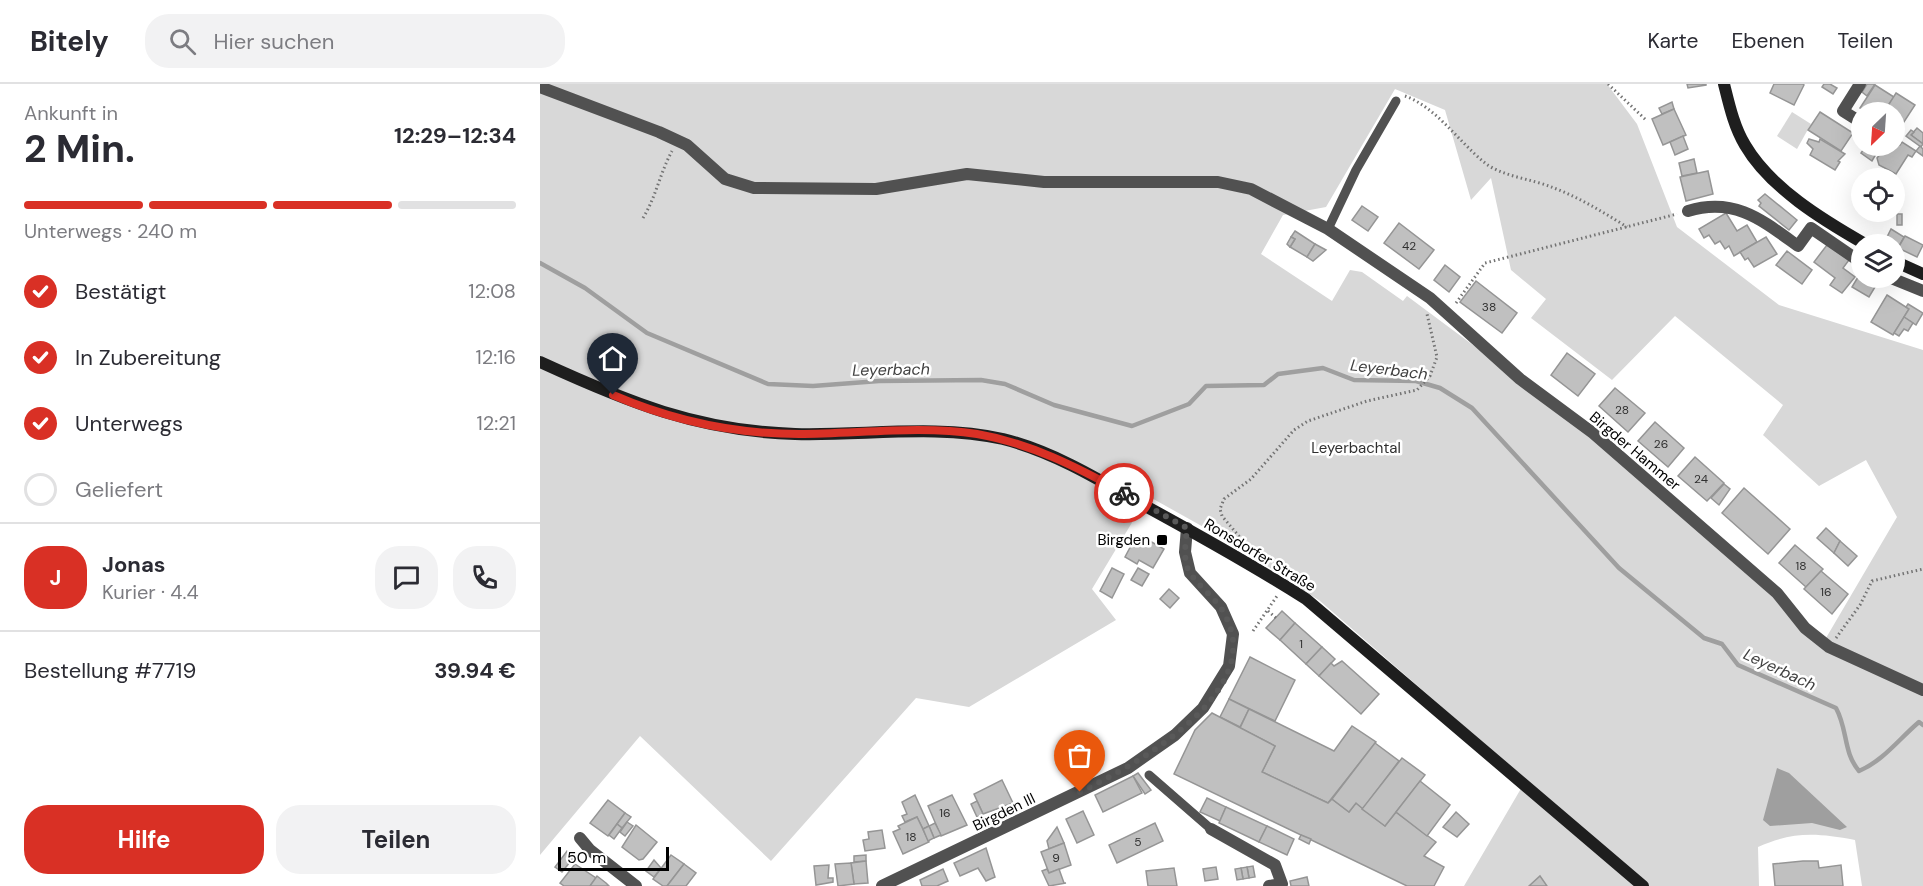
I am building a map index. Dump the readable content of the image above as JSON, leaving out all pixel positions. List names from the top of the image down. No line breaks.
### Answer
{"streets":{"main road":["Ronsdorfer Straße"],"street":["Birgder Hammer","Birgden III"]},"crossings":[["Ronsdorfer Straße","Birgden III"]],"water":["Leyerbach"],"parks":["Leyerbachtal"],"places":{"transit":["Birgden"]},"house_numbers":["42","38","28","26","24","18","16","1","16","18","5","9"],"scale_bar":"50 m","north":"bottom left","page":{"header":"Bitely","search":"Hier suchen","nav":["Karte","Ebenen","Teilen"],"heading":["2 Min.","Ankunft in","12:29–12:34"],"panel":["Jonas","Kurier · 4.4","Bestellung #7719","39.94 €"],"bar":"Unterwegs · 240 m","list":[["Bestätigt","12:08"],["In Zubereitung","12:16"],["Unterwegs","12:21"],"Geliefert"],"round":"J","buttons":["Hilfe","Teilen"],"scale":"50 m"}}
